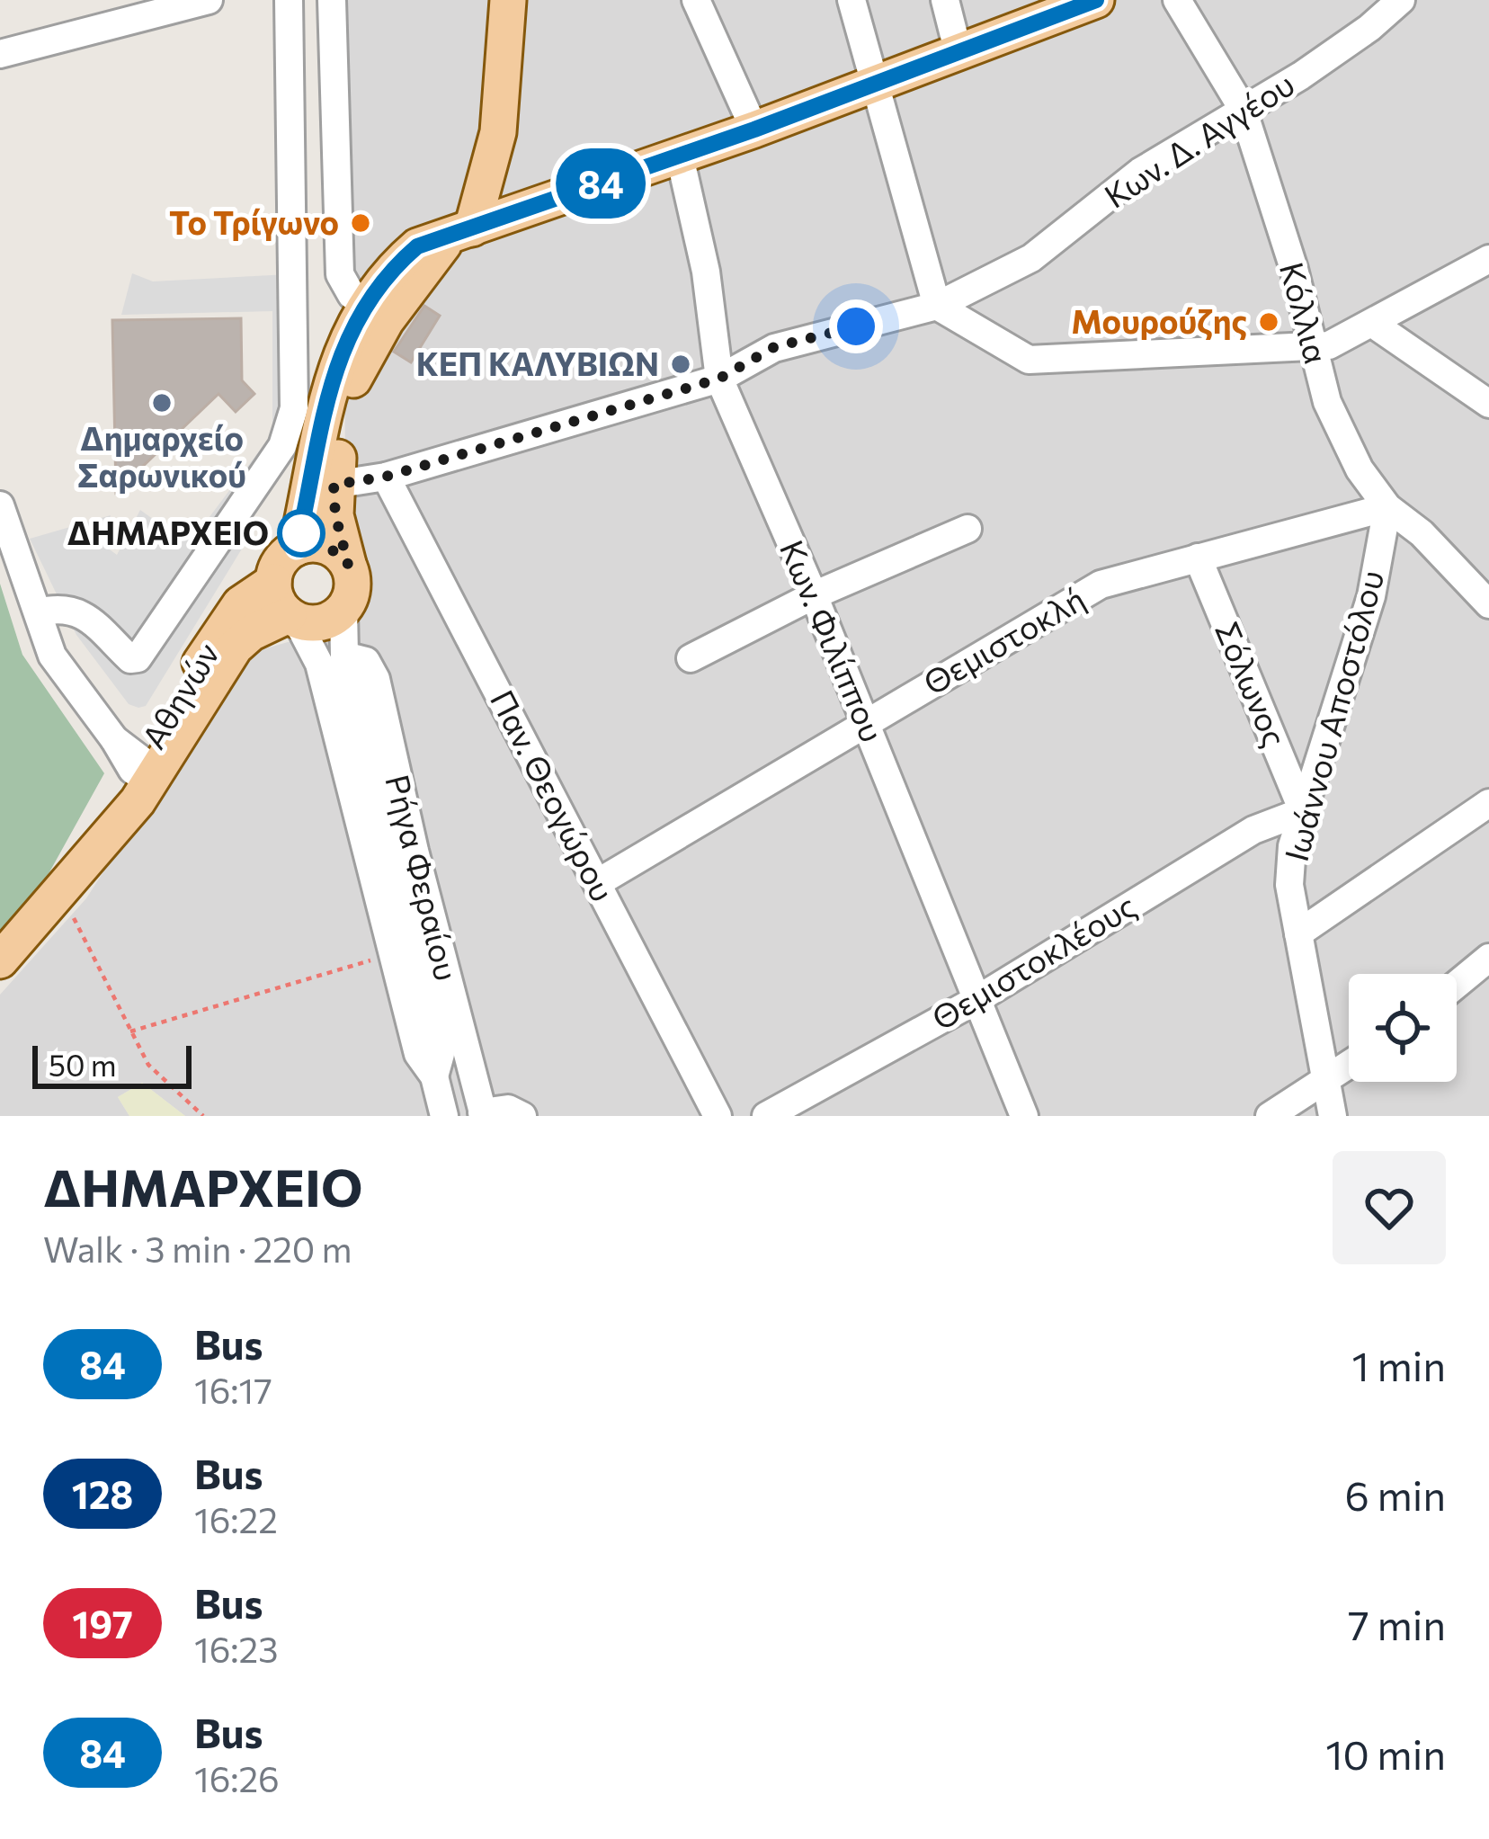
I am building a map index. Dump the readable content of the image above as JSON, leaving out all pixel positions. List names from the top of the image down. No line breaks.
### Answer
{"streets":{"main road":["Αθηνών"],"street":["Κων. Δ. Αγγέου","Κόλλια","Κων. Φιλίππου","Θεμιστοκλή","Σόλωνος","Ιωάννου Αποστόλου","Παν. Θεογώρου","Ρήγα Φεραίου","Θεμιστοκλέους"]},"crossings":[["Κων. Δ. Αγγέου","Κόλλια"],["Κων. Δ. Αγγέου","Κων. Φιλίππου"],["Κων. Δ. Αγγέου","Παν. Θεογώρου"],["Κόλλια","Θεμιστοκλή"],["Κόλλια","Ιωάννου Αποστόλου"],["Κων. Φιλίππου","Θεμιστοκλή"],["Κων. Φιλίππου","Θεμιστοκλέους"],["Θεμιστοκλή","Σόλωνος"],["Θεμιστοκλή","Ιωάννου Αποστόλου"],["Θεμιστοκλή","Παν. Θεογώρου"],["Σόλωνος","Ιωάννου Αποστόλου"],["Σόλωνος","Θεμιστοκλέους"],["Αθηνών","Ρήγα Φεραίου"],["Ιωάννου Αποστόλου","Θεμιστοκλέους"]],"places":["Το Τρίγωνο","Μουρούζης","ΚΕΠ ΚΑΛΥΒΙΩΝ","Δημαρχείο Σαρωνικού","ΔΗΜΑΡΧΕΙΟ"],"lines":["bus line 84"],"scale_bar":"50 m","page":{"on_map":"84","scale":"50 m","heading":["ΔΗΜΑΡΧΕΙΟ","Walk · 3 min · 220 m"],"list":[{"mark":"84","name":"Bus","note":"16:17","value":"1 min"},{"mark":"128","name":"Bus","note":"16:22","value":"6 min"},{"mark":"197","name":"Bus","note":"16:23","value":"7 min"},{"mark":"84","name":"Bus","note":"16:26","value":"10 min"}]}}
